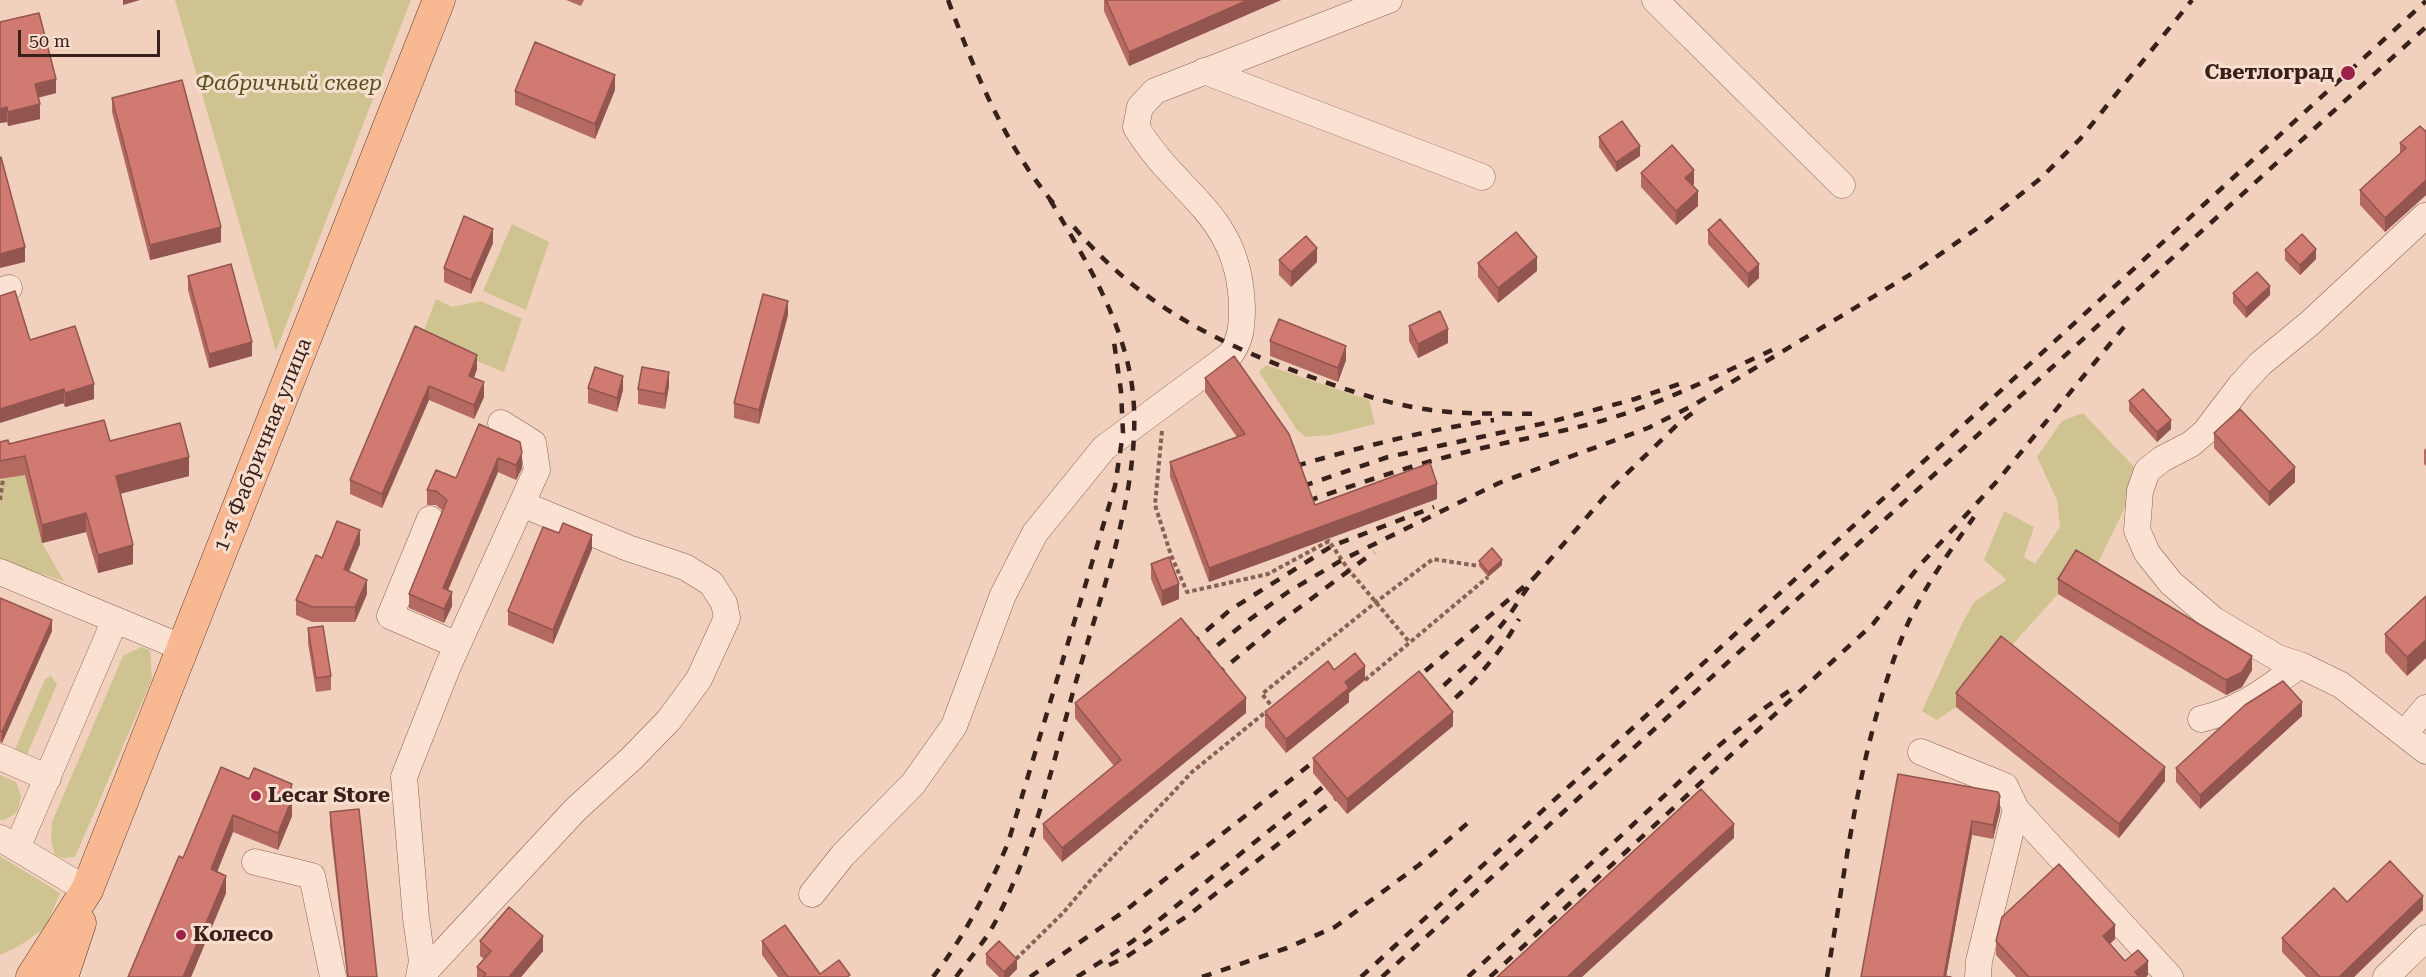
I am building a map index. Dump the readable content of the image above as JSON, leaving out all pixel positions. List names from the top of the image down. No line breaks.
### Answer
{"streets":{"main road":["1-я Фабричная улица"]},"parks":["Фабричный сквер"],"places":["Светлоград","Lecar Store","Колесо"],"scale_bar":"50 m"}
